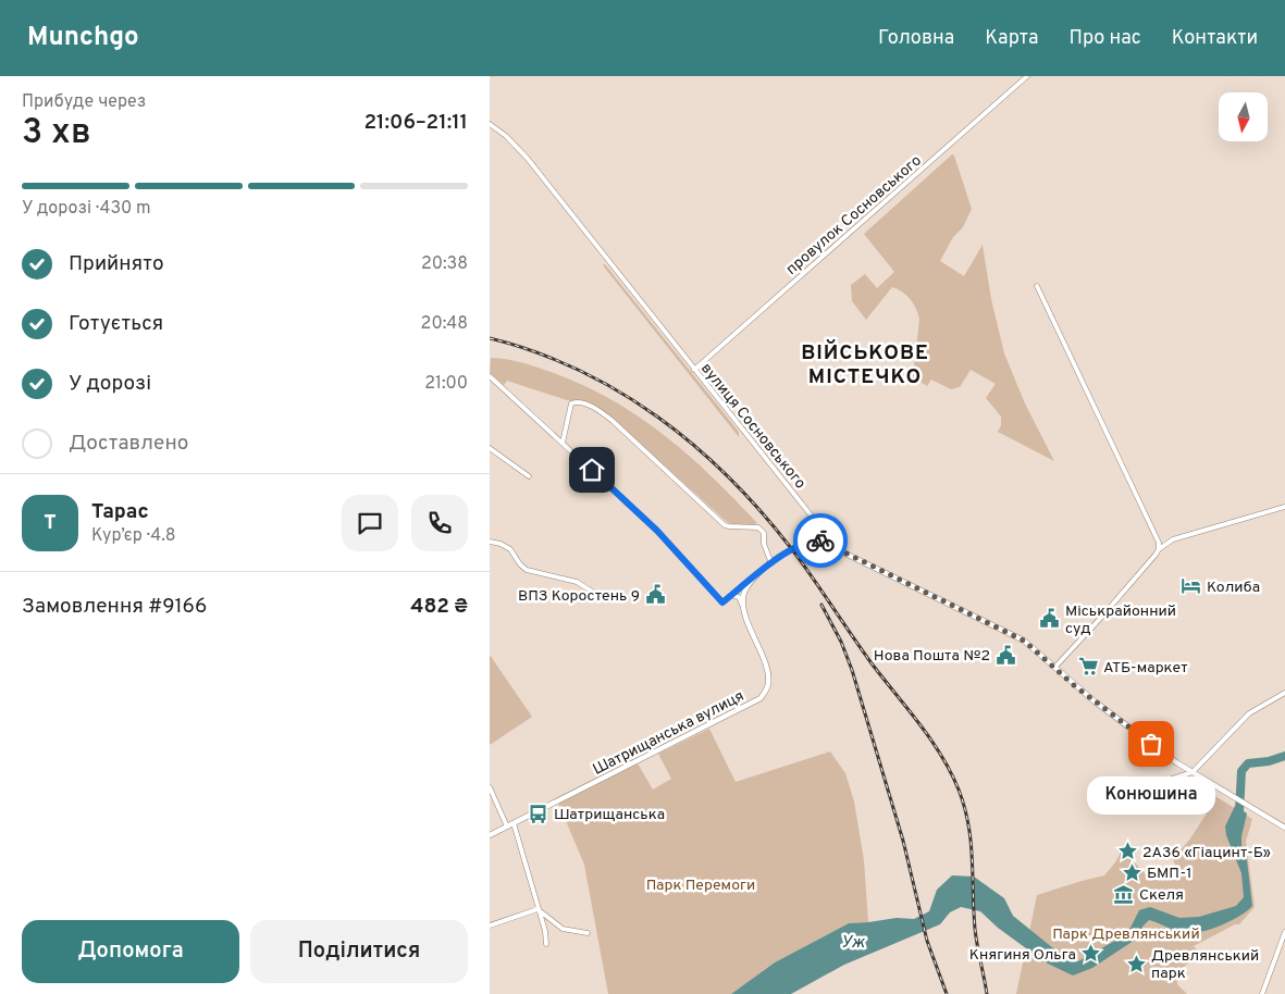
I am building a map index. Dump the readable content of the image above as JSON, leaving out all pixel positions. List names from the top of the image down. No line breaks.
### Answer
{"streets":{"street":["провулок Сосновського","вулиця Сосновського","Шатрищанська вулиця"]},"crossings":[["провулок Сосновського","вулиця Сосновського"]],"districts":["ВІЙСЬКОВЕ МІСТЕЧКО"],"water":["Уж"],"parks":["Парк Перемоги","Парк Древлянський"],"places":{"hotel":["Колиба"],"public building":["ВПЗ Коростень 9","Міськрайонний суд","Нова Пошта №2"],"supermarket":["АТБ-маркет"],"other":["Конюшина"],"bus stop":["Шатрищанська"],"place":["2А36 «Гіацинт-Б»","БМП-1","Княгиня Ольга","Древлянський парк"],"museum":["Скеля"]},"north":"bottom","page":{"header":"Munchgo","nav":["Головна","Карта","Про нас","Контакти"],"heading":["3 хв","Прибуде через","21:06–21:11"],"panel":["Тарас","Кур’єр · 4.8","Замовлення #9166","482 ₴"],"bar":"У дорозі · 430 m","list":[["Прийнято","20:38"],["Готується","20:48"],["У дорозі","21:00"],"Доставлено"],"round":"Т","bubble":"Конюшина","buttons":["Допомога","Поділитися"]}}
